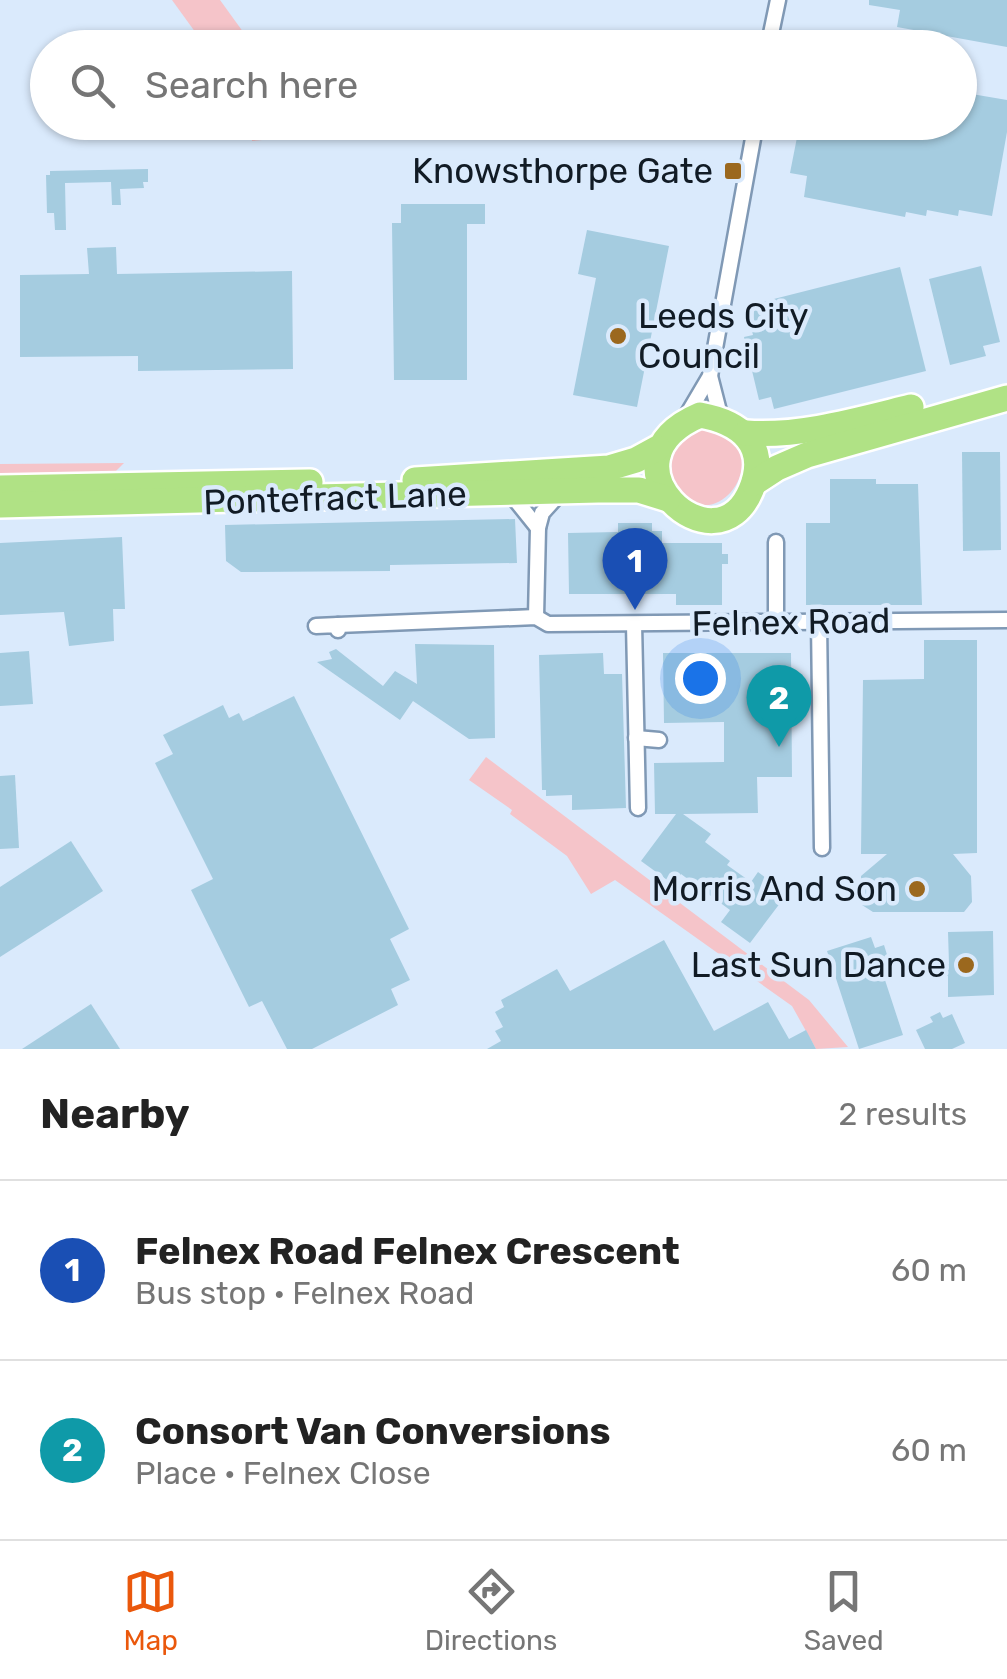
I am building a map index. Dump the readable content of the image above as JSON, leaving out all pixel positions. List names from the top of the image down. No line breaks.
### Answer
{"streets":{"highway":["Pontefract Lane"],"street":["Felnex Road"]},"places":{"transit":["Knowsthorpe Gate"],"other":["Leeds City Council","Morris And Son","Last Sun Dance"]},"page":{"search":"Search here","pins":["1","2"],"heading":["Nearby","2 results"],"list":[{"mark":"1","name":"Felnex Road Felnex Crescent","note":"Bus stop · Felnex Road","value":"60 m"},{"mark":"2","name":"Consort Van Conversions","note":"Place · Felnex Close","value":"60 m"}],"nav":["Map","Directions","Saved"]}}
